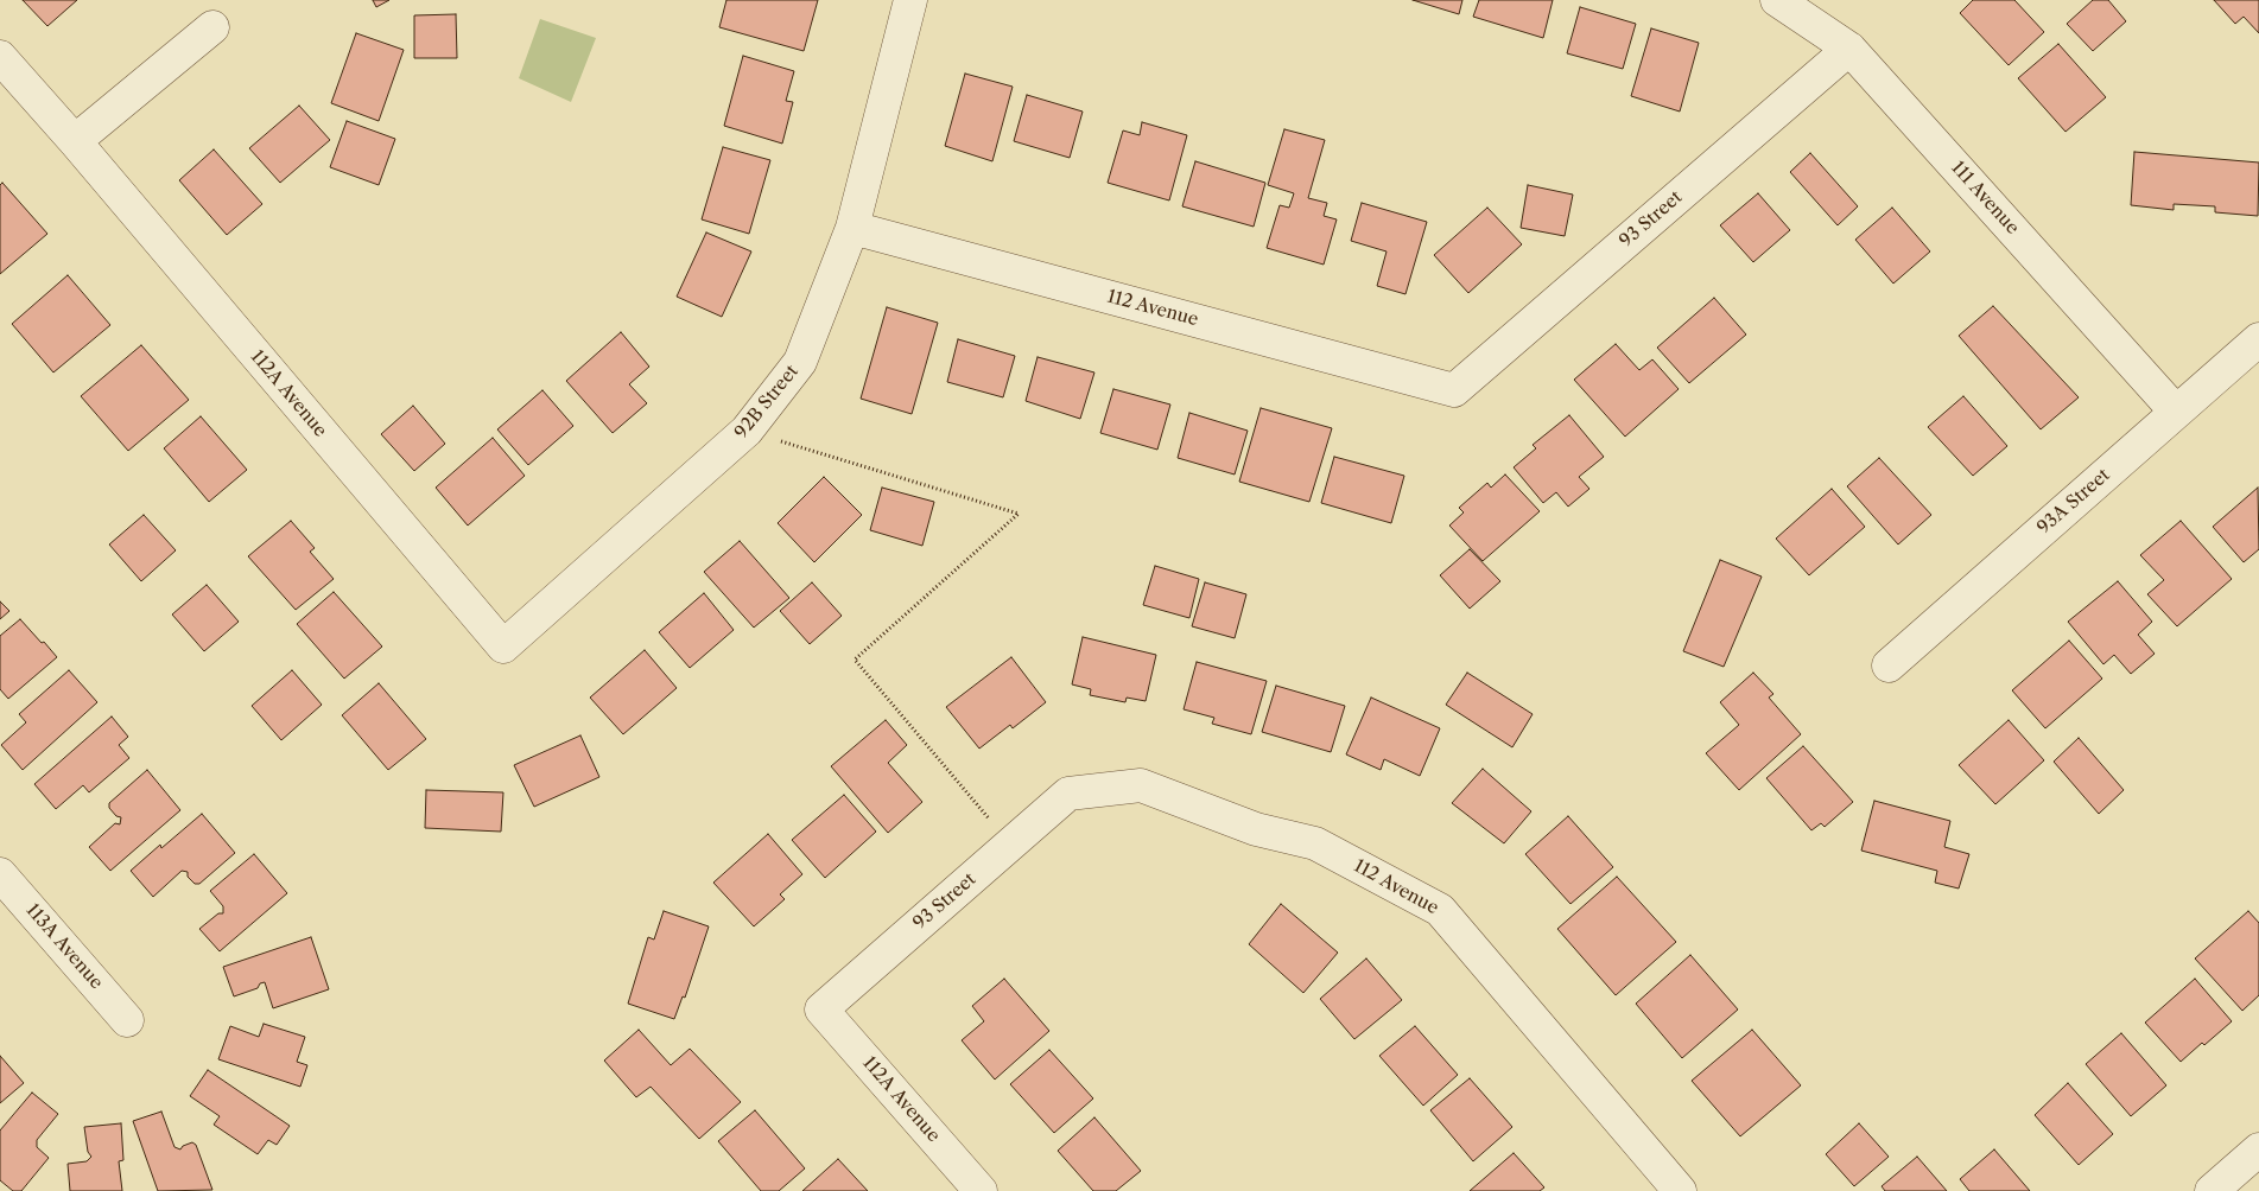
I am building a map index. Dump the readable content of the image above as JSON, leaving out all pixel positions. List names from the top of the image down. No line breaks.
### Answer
{"streets":{"street":["111 Avenue","93 Street","112 Avenue","112A Avenue","92B Street","93A Street","113A Avenue"]},"crossings":[["111 Avenue","93 Street"],["111 Avenue","93A Street"],["93 Street","112 Avenue"],["93 Street","112A Avenue"],["112 Avenue","92B Street"],["112A Avenue","92B Street"]]}
